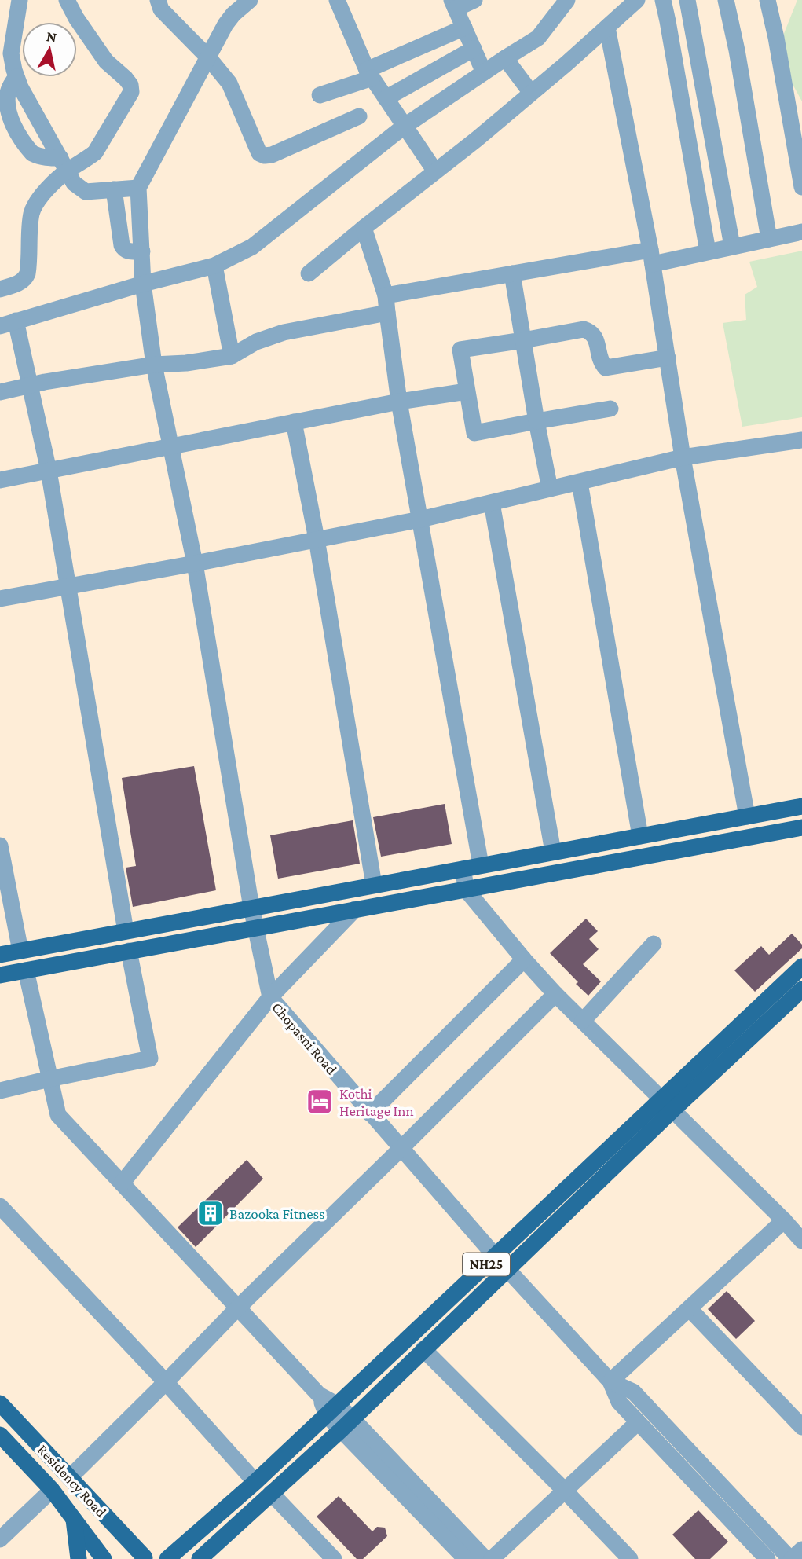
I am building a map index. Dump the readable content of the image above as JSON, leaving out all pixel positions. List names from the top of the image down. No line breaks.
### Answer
{"streets":{"main road":["NH25","Residency Road"],"street":["Chopasni Road"]},"crossings":[["Chopasni Road","NH25"]],"places":{"hotel":["Kothi Heritage Inn"],"building":["Bazooka Fitness"]},"north":"top"}
